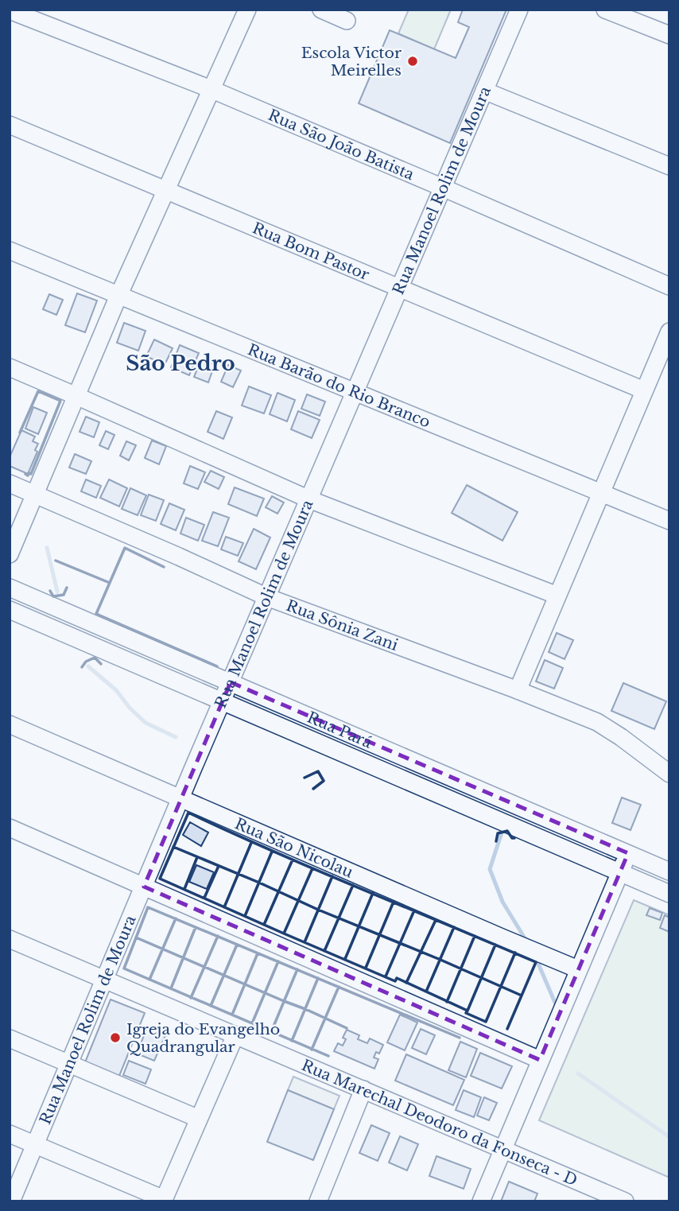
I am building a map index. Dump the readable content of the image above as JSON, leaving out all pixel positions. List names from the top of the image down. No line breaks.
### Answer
{"streets":{"street":["Rua São João Batista","Rua Manoel Rolim de Moura","Rua Bom Pastor","Rua Barão do Rio Branco","Rua Sônia Zani","Rua Pará","Rua São Nicolau","Rua Marechal Deodoro da Fonseca - D"]},"crossings":[["Rua São João Batista","Rua Manoel Rolim de Moura"],["Rua Manoel Rolim de Moura","Rua Bom Pastor"],["Rua Manoel Rolim de Moura","Rua Barão do Rio Branco"],["Rua Manoel Rolim de Moura","Rua Sônia Zani"],["Rua Manoel Rolim de Moura","Rua Pará"],["Rua Manoel Rolim de Moura","Rua São Nicolau"],["Rua Manoel Rolim de Moura","Rua Marechal Deodoro da Fonseca - D"]],"districts":["São Pedro"],"places":["Escola Victor Meirelles","Igreja do Evangelho Quadrangular"]}
